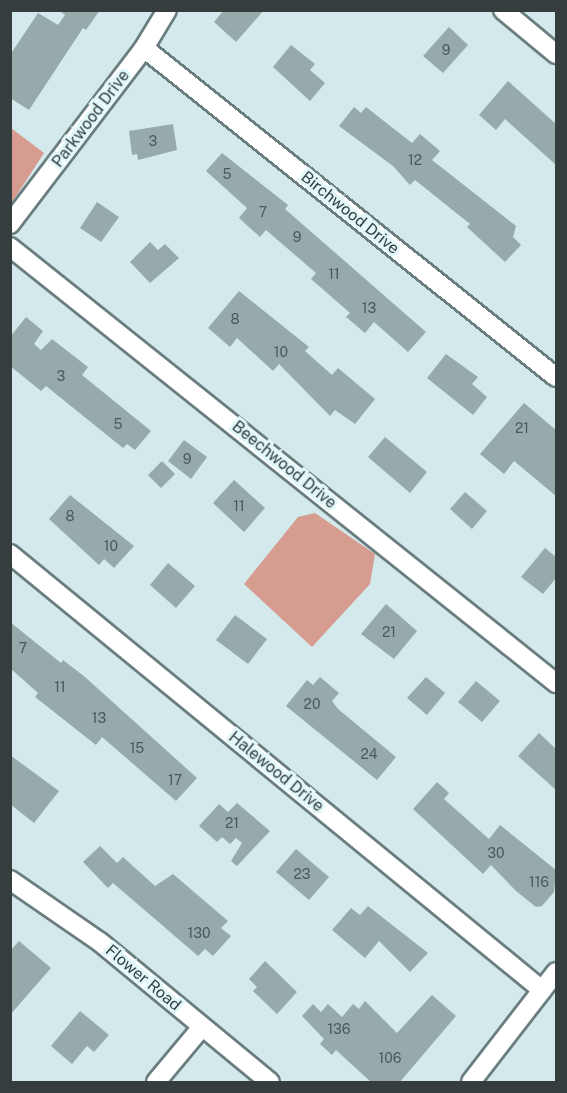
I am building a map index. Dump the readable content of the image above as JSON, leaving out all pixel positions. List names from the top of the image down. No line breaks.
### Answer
{"streets":{"street":["Parkwood Drive","Birchwood Drive","Beechwood Drive","Halewood Drive","Flower Road"]},"crossings":[["Parkwood Drive","Birchwood Drive"]],"house_numbers":["9","3","12","5","7","9","11","13","8","10","3","5","21","9","11","8","10","21","7","11","20","13","15","24","17","21","30","23","116","130","136","106"]}
